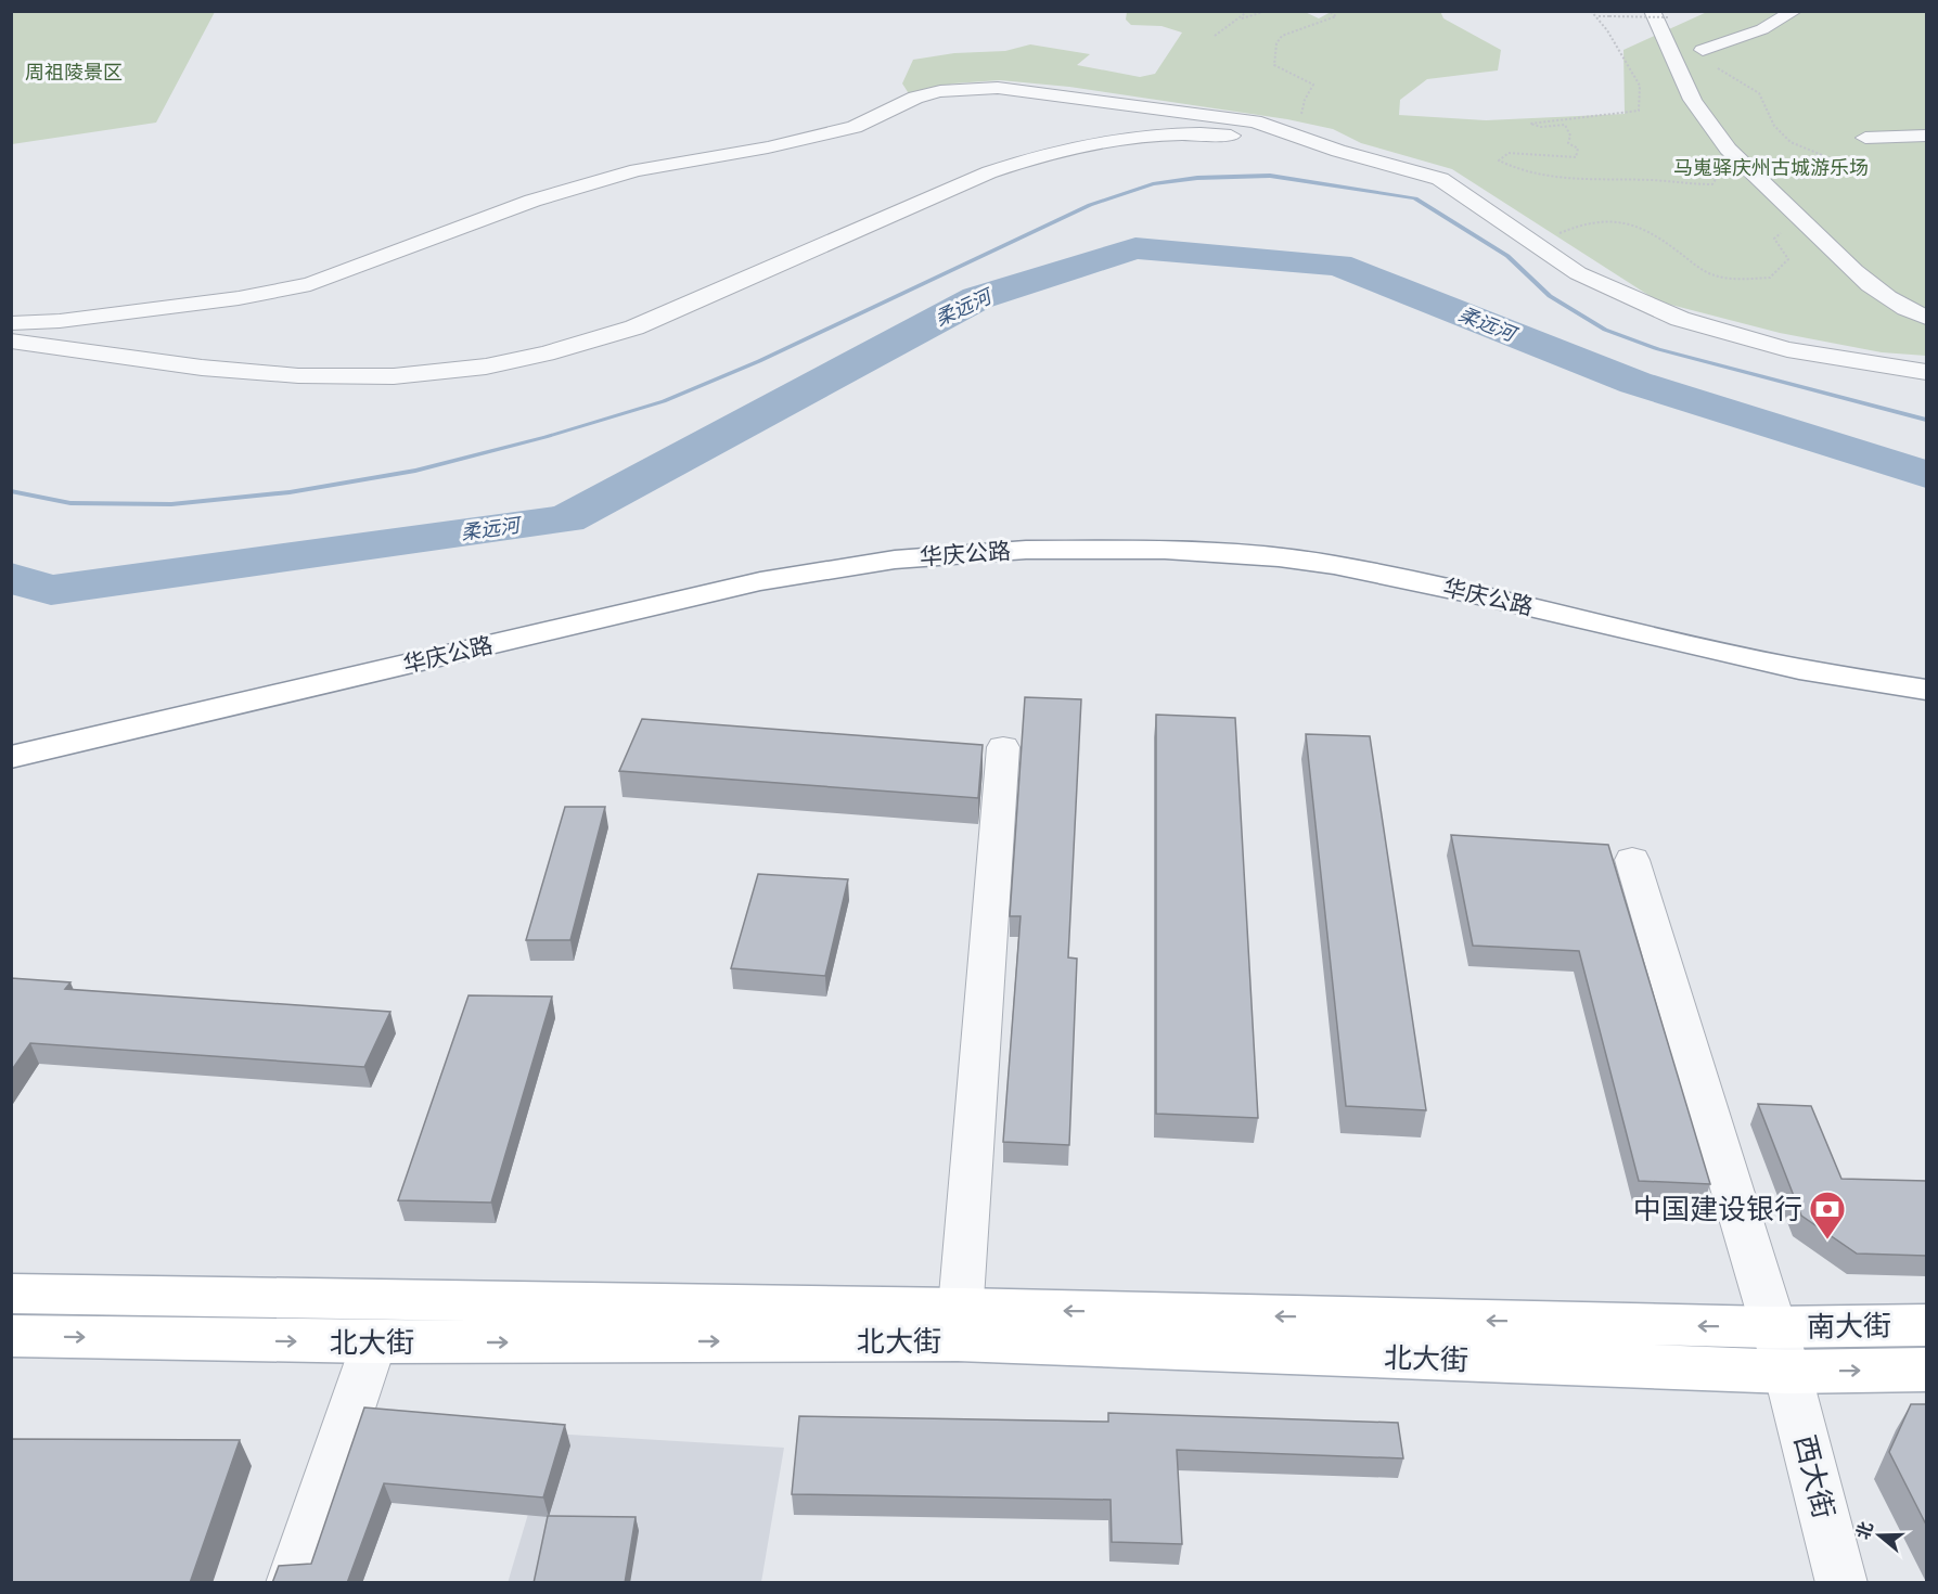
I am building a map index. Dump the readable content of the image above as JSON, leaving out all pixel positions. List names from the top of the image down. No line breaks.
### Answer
{"streets":{"main road":["华庆公路","南大街","北大街"],"street":["西大街"]},"crossings":[["南大街","北大街"],["南大街","西大街"],["北大街","西大街"]],"water":["柔远河"],"parks":["周祖陵景区","马嵬驿庆州古城游乐场"],"places":{"bank":["中国建设银行"]},"north":"left"}
